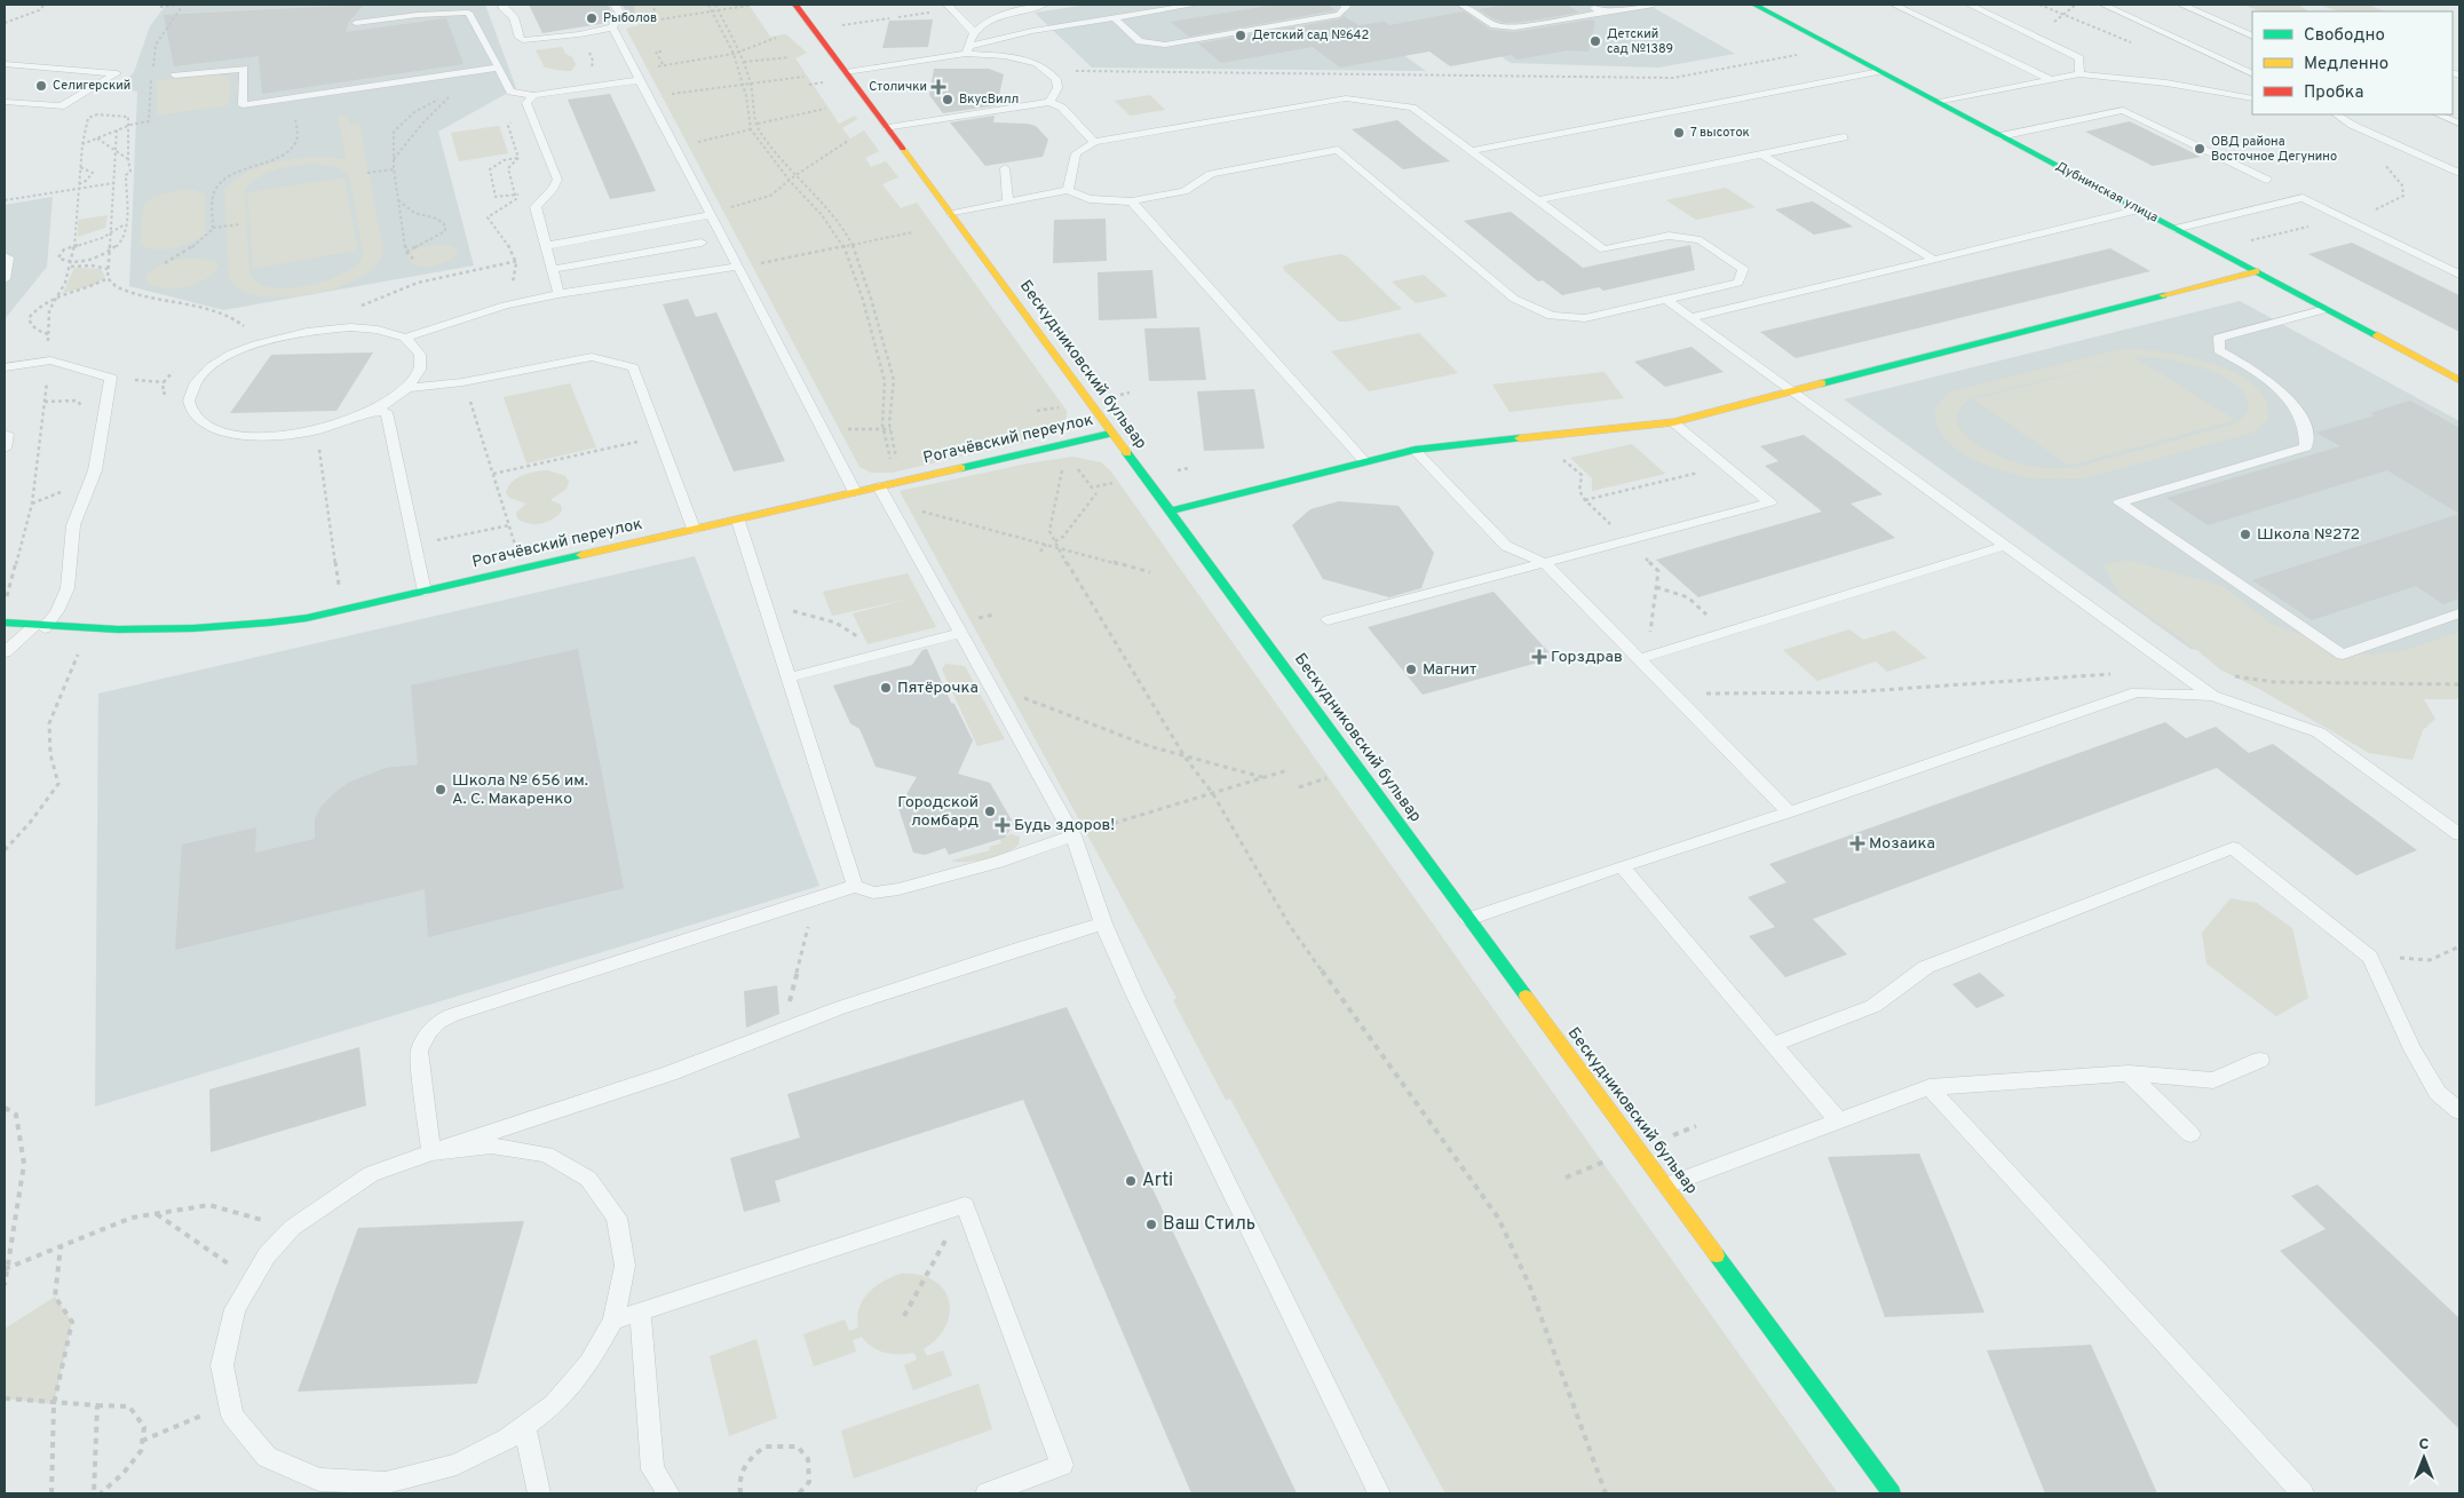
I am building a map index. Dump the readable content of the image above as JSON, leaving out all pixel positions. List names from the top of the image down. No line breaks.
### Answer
{"streets":{"street":["Дубнинская улица","Бескудниковский бульвар","Рогачёвский переулок"]},"crossings":[["Бескудниковский бульвар","Рогачёвский переулок"]],"places":{"other":["Рыболов","Детский сад №642","Детский сад №1389","Селигерский","ВкусВилл","7 высоток","ОВД района Восточное Дегунино","Школа №272","Магнит","Пятёрочка","Школа № 656 им. А. С. Макаренко","Городской ломбард","Arti","Ваш Стиль"],"health":["Столички","Горздрав","Будь здоров!","Мозаика"]},"legend":["Свободно","Медленно","Пробка"],"north":"top"}
